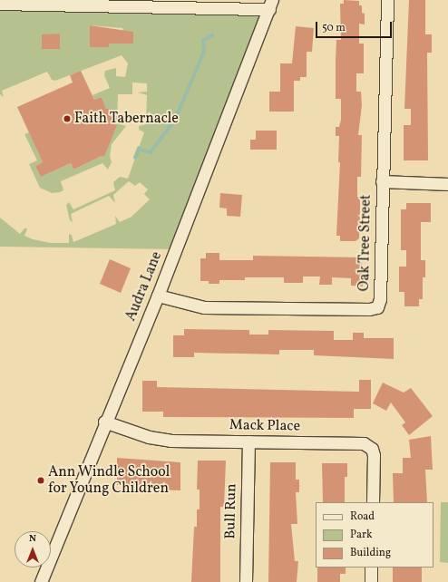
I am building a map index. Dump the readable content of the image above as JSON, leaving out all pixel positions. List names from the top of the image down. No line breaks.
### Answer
{"streets":{"street":["Oak Tree Street","Audra Lane","Mack Place","Bull Run"]},"crossings":[["Oak Tree Street","Audra Lane"],["Audra Lane","Mack Place"],["Mack Place","Bull Run"]],"places":["Faith Tabernacle","Ann Windle School for Young Children"],"legend":["Road","Park","Building"],"scale_bar":"50 m","north":"top"}
